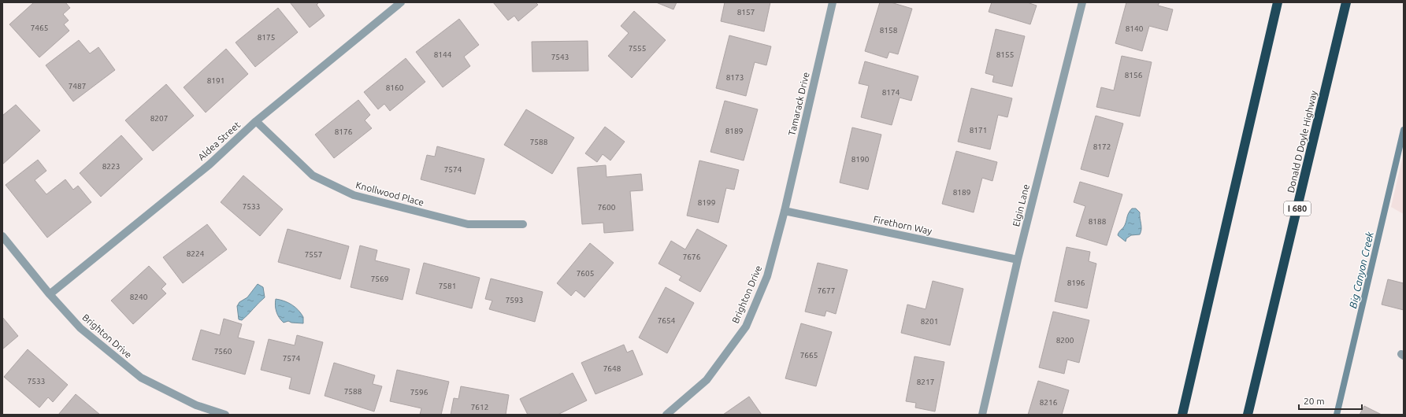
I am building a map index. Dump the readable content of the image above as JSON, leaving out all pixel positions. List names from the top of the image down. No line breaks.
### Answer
{"streets":{"highway":["Donald D Doyle Highway","I 680"],"street":["Tamarack Drive","Aldea Street","Knollwood Place","Elgin Lane","Firethorn Way","Brighton Drive"]},"crossings":[["Tamarack Drive","Firethorn Way"],["Tamarack Drive","Brighton Drive"],["Aldea Street","Knollwood Place"],["Aldea Street","Brighton Drive"],["Elgin Lane","Firethorn Way"],["Firethorn Way","Brighton Drive"]],"water":["Big Canyon Creek"],"house_numbers":["8157","7465","8140","8158","8175","7555","8144","8155","7543","8156","8173","8191","7487","8160","8174","8207","8171","8189","8176","7588","8172","8190","8223","7574","8189","8199","7533","7600","8188","8224","7557","7676","7605","7569","8196","7581","7677","8240","7593","7654","8201","8200","7560","7665","7574","7648","7533","8217","7588","7596","8216","7612"],"scale_bar":"20 m"}
